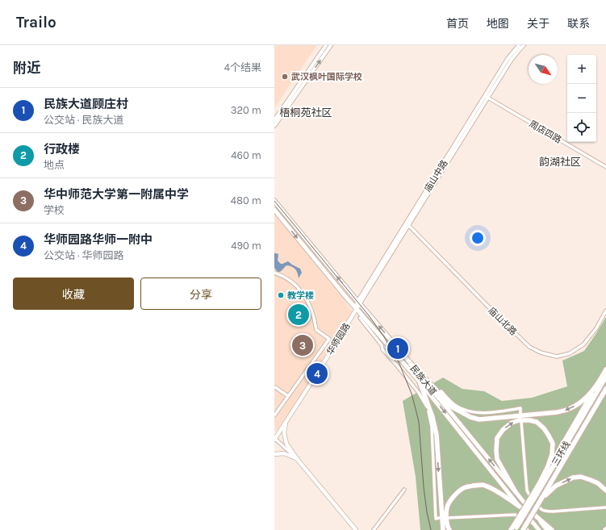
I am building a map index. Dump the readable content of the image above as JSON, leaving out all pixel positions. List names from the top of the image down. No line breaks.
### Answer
{"streets":{"highway":["三环线"],"main road":["华师园路","民族大道"],"street":["周店四路","庙山中路","庙山北路"]},"crossings":[["周店四路","庙山中路"],["庙山中路","庙山北路"],["庙山中路","华师园路"],["庙山中路","民族大道"],["华师园路","民族大道"]],"districts":["梧桐苑社区","韵湖社区"],"places":["武汉枫叶国际学校","教学楼"],"north":"bottom right","page":{"header":"Trailo","nav":["首页","地图","关于","联系"],"heading":["附近","4个结果"],"map_buttons":["+","−"],"list":[{"mark":"1","name":"民族大道顾庄村","note":"公交站 · 民族大道","value":"320 m"},{"mark":"2","name":"行政楼","note":"地点","value":"460 m"},{"mark":"3","name":"华中师范大学第一附属中学","note":"学校","value":"480 m"},{"mark":"4","name":"华师园路华师一附中","note":"公交站 · 华师园路","value":"490 m"}],"buttons":["收藏","分享"],"pins":["2","3","1","4"]}}
